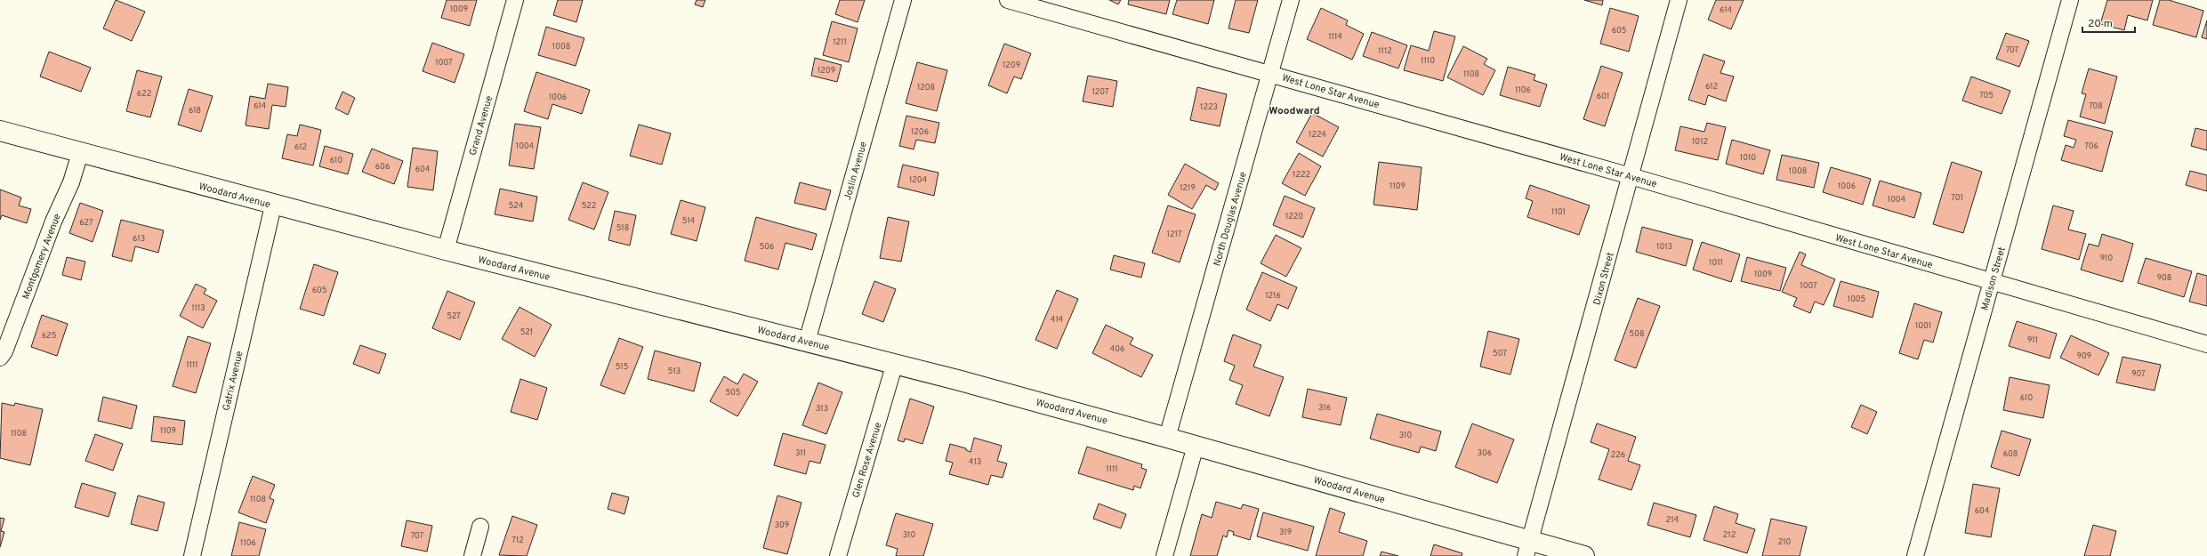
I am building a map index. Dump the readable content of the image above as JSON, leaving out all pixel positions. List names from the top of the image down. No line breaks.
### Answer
{"streets":{"street":["West Lone Star Avenue","Grand Avenue","Joslin Avenue","Woodard Avenue","North Douglas Avenue","Montgomery Avenue","Dixon Street","Madison Street","Gatrix Avenue","Glen Rose Avenue"]},"crossings":[["West Lone Star Avenue","North Douglas Avenue"],["West Lone Star Avenue","Dixon Street"],["West Lone Star Avenue","Madison Street"],["Grand Avenue","Woodard Avenue"],["Joslin Avenue","Woodard Avenue"],["Woodard Avenue","North Douglas Avenue"],["Woodard Avenue","Montgomery Avenue"],["Woodard Avenue","Dixon Street"],["Woodard Avenue","Gatrix Avenue"],["Woodard Avenue","Glen Rose Avenue"]],"districts":["Woodward"],"house_numbers":["1009","614","605","1114","1211","1008","707","1112","1110","1007","1209","1209","1108","612","1208","1106","1207","622","705","601","1006","614","708","1223","618","1206","1224","1012","1004","706","612","1010","610","606","604","1008","1222","1204","1109","1006","1219","701","1004","524","522","1101","1220","514","627","518","1217","613","506","1013","910","1011","1009","908","1007","605","1216","1005","1113","527","414","1001","521","508","625","911","406","507","909","1111","515","513","907","505","610","316","313","1109","1108","310","311","306","608","226","413","1111","1108","604","214","309","319","310","212","707","712","210","1106"],"scale_bar":"20 m"}
